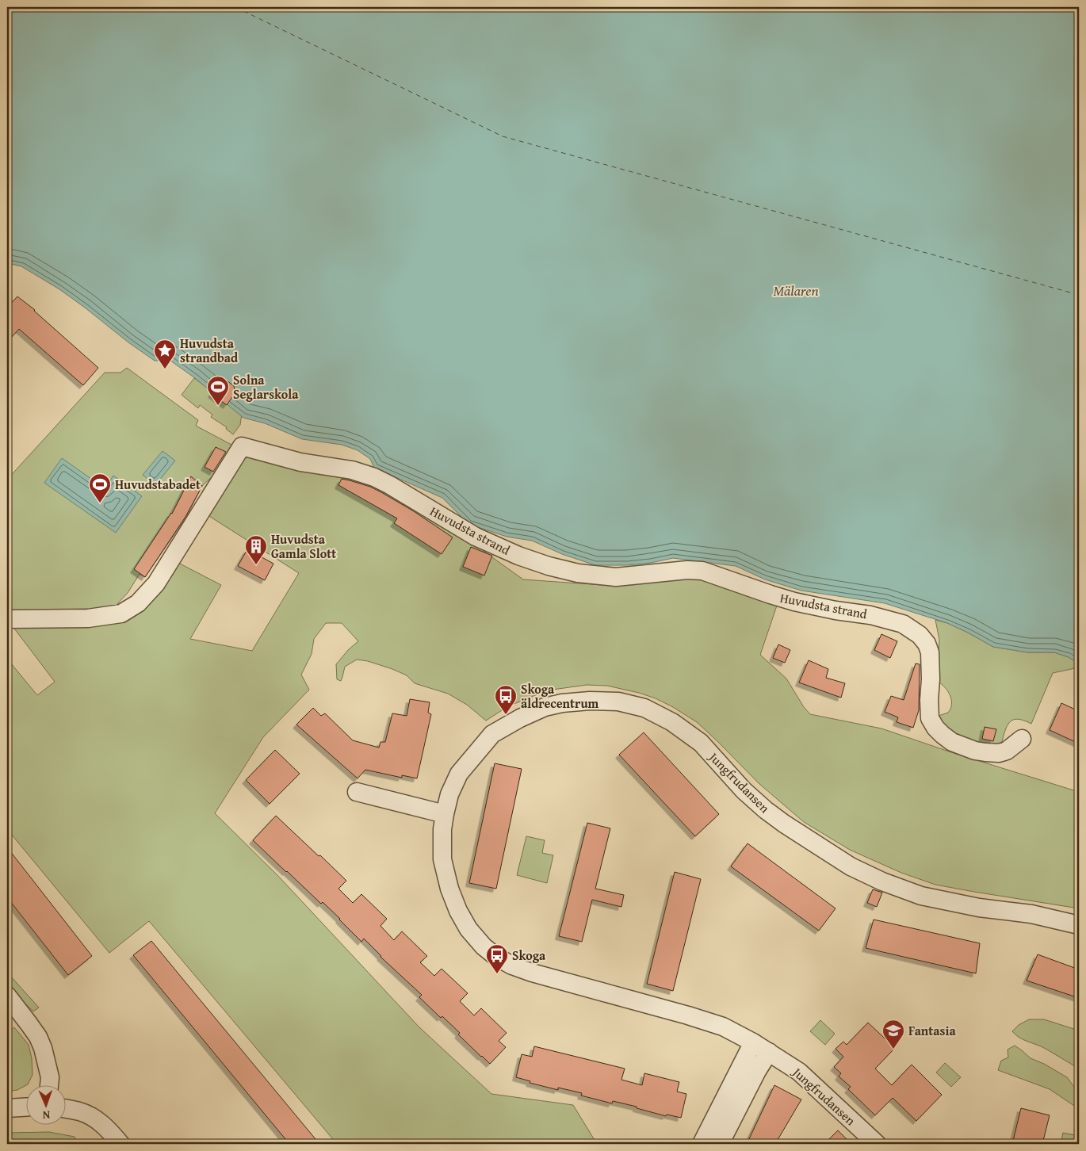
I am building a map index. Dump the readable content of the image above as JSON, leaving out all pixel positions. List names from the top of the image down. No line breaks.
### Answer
{"streets":{"street":["Huvudsta strand","Jungfrudansen"]},"water":["Mälaren"],"places":{"place":["Huvudsta strandbad"],"sports":["Solna Seglarskola","Huvudstabadet"],"building":["Huvudsta Gamla Slott"],"bus stop":["Skoga äldrecentrum","Skoga"],"school or university":["Fantasia"]},"north":"bottom"}
